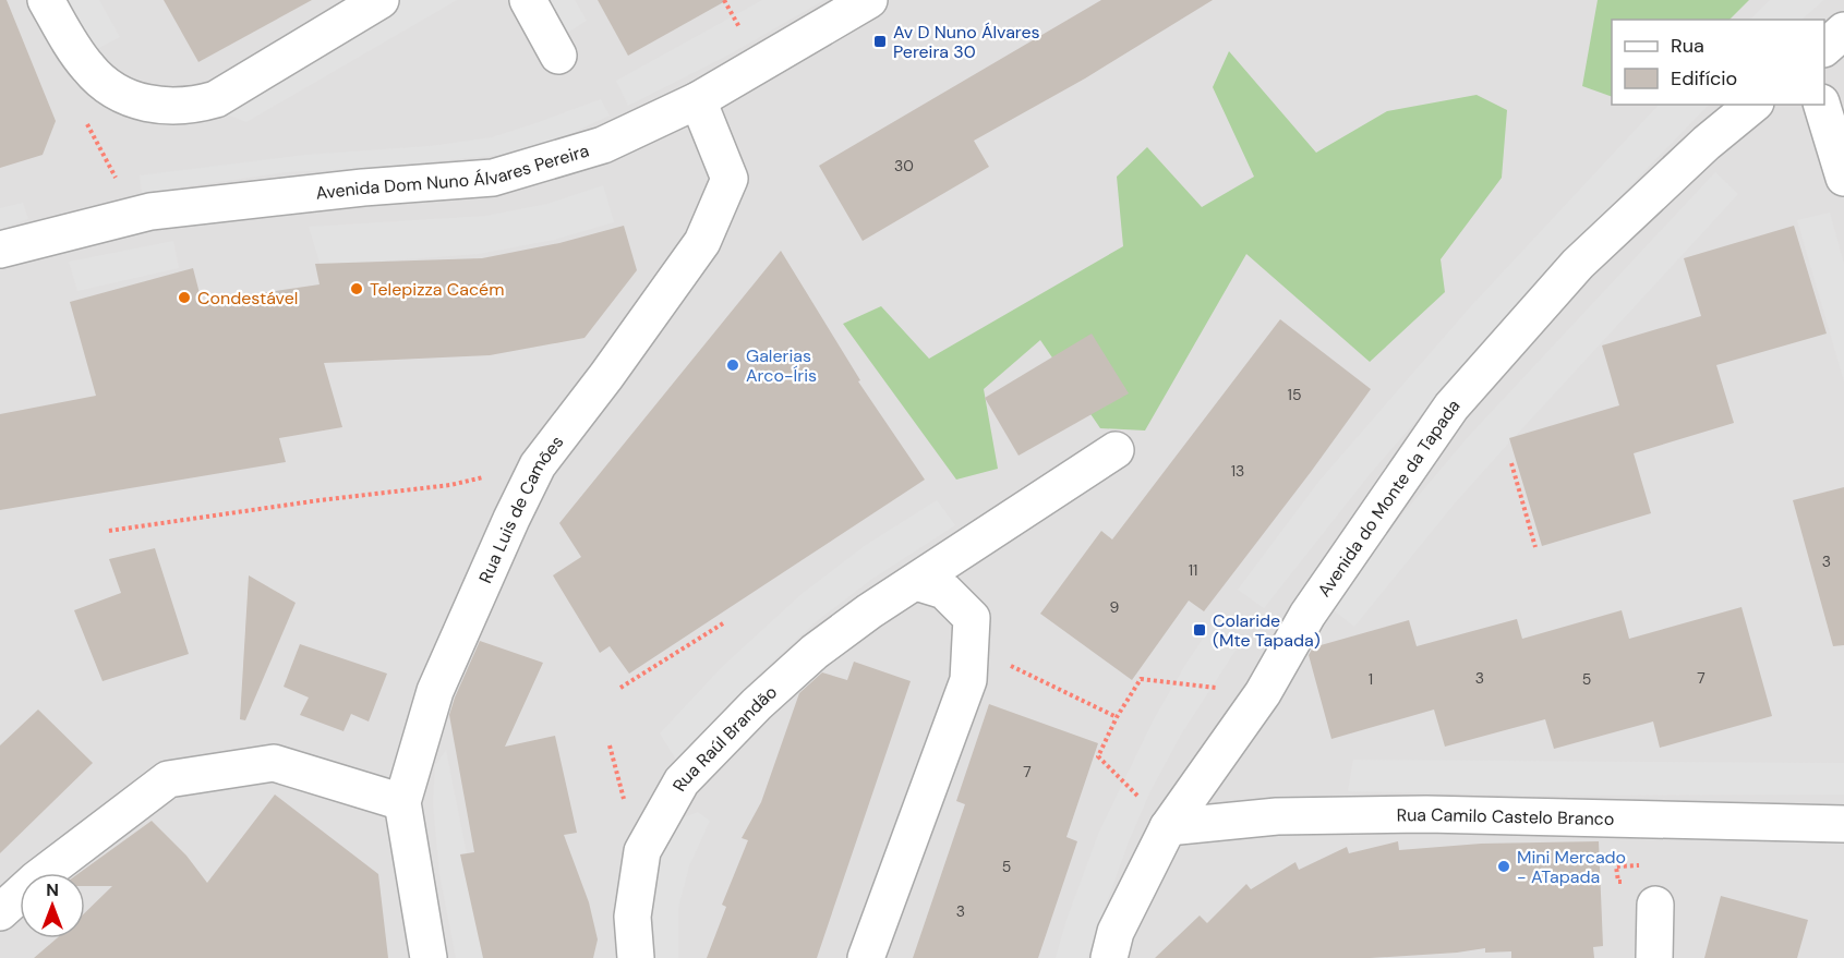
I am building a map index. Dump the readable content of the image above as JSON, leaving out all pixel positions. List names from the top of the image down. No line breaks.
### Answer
{"streets":{"street":["Avenida Dom Nuno Álvares Pereira","Avenida do Monte da Tapada","Rua Luis de Camões","Rua Raúl Brandão","Rua Camilo Castelo Branco"]},"crossings":[["Avenida Dom Nuno Álvares Pereira","Rua Luis de Camões"],["Avenida do Monte da Tapada","Rua Camilo Castelo Branco"]],"places":{"transit":["Av D Nuno Álvares Pereira 30","Colaride (Mte Tapada)"],"other":["Telepizza Cacém","Condestável","Galerias Arco-Íris","Mini Mercado - ATapada"]},"house_numbers":["30","15","13","3","11","9","3","7","1","5","7","5","3"],"legend":["Rua","Edifício"],"north":"top"}
